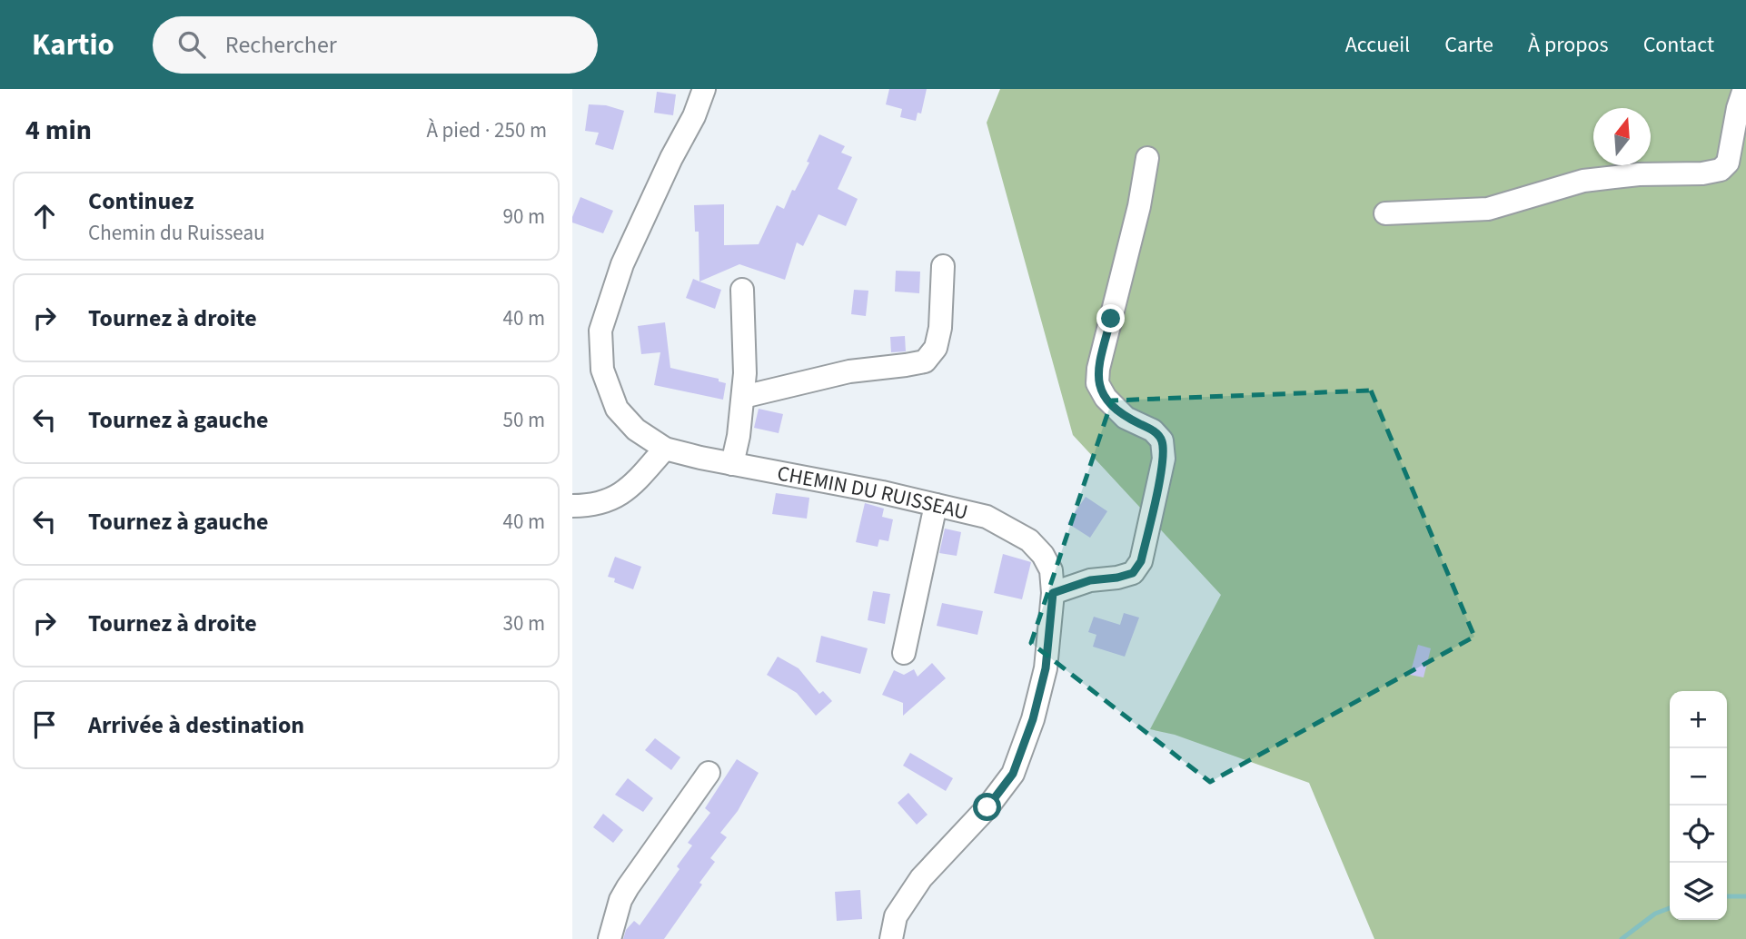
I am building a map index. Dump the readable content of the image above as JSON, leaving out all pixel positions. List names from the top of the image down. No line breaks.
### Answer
{"streets":{"street":["CHEMIN DU RUISSEAU"]},"north":"top","page":{"header":"Kartio","search":"Rechercher","nav":["Accueil","Carte","À propos","Contact"],"heading":["4 min","À pied · 250 m"],"list":[["Continuez","Chemin du Ruisseau","90 m"],["Tournez à droite","40 m"],["Tournez à gauche","50 m"],["Tournez à gauche","40 m"],["Tournez à droite","30 m"],"Arrivée à destination"],"map_buttons":["+","−"]}}
